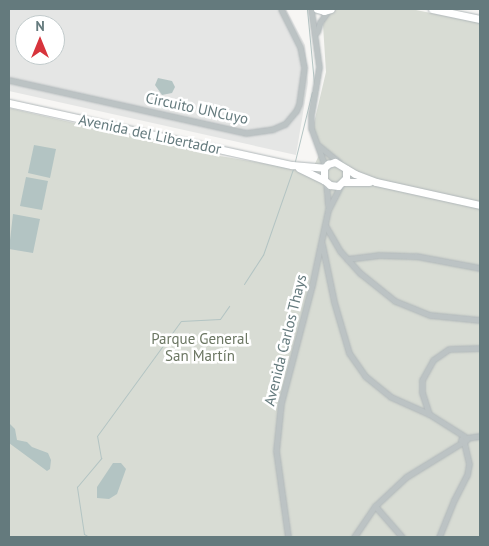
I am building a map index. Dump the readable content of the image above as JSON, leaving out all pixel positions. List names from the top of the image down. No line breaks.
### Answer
{"streets":{"main road":["Avenida del Libertador"],"street":["Circuito UNCuyo","Avenida Carlos Thays"]},"crossings":[["Avenida del Libertador","Avenida Carlos Thays"]],"parks":["Parque General San Martín"],"north":"top"}
